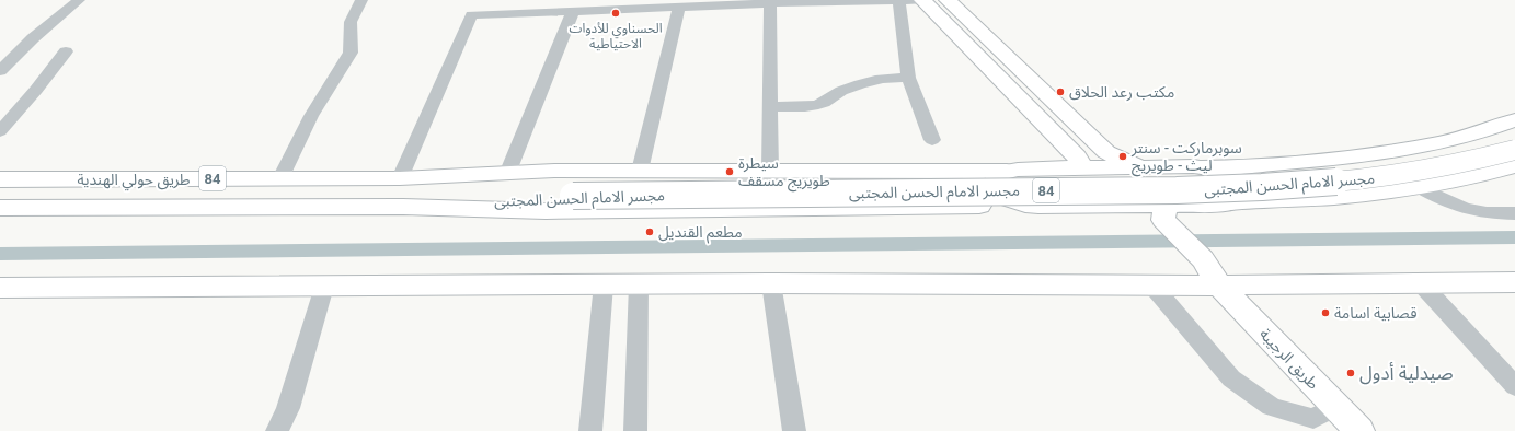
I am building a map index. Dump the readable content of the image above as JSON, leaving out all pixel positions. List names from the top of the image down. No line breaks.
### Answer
{"streets":{"main road":["84","طريق حولي الهندية","مجسر الامام الحسن المجتبى","طريق الرجيبة"]},"crossings":[["طريق حولي الهندية","مجسر الامام الحسن المجتبى"]],"places":["الحسناوي للأدوات الاحتياطية","مكتب رعد الحلاق","سوبرماركت - سنتر ليث - طويريج","سيطرة طويريج مسقف","مطعم القنديل","قصابية اسامة","صيدلية أدول"]}
